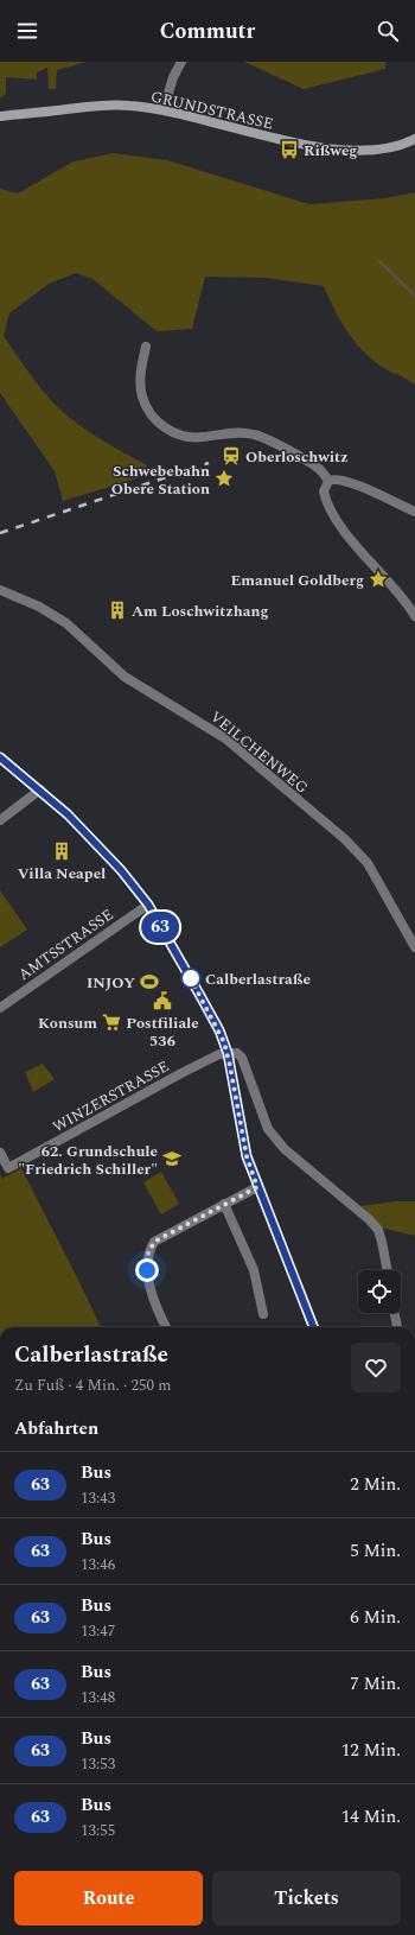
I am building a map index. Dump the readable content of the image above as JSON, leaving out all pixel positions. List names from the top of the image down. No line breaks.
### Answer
{"streets":{"main road":["GRUNDSTRASSE"],"street":["VEILCHENWEG","AMTSSTRASSE","WINZERSTRASSE"]},"places":{"bus stop":["Rißweg"],"station":["Oberloschwitz"],"place":["Schwebebahn Obere Station","Emanuel Goldberg"],"building":["Am Loschwitzhang","Villa Neapel"],"other":["Calberlastraße"],"sports":["INJOY"],"public building":["Postfiliale 536"],"supermarket":["Konsum"],"school or university":["62. Grundschule \"Friedrich Schiller\""]},"lines":["bus line 63"],"page":{"header":"Commutr","on_map":"63","heading":[["Calberlastraße","Zu Fuß · 4 Min. · 250 m"],"Abfahrten"],"list":[{"mark":"63","name":"Bus","note":"13:43","value":"2 Min."},{"mark":"63","name":"Bus","note":"13:46","value":"5 Min."},{"mark":"63","name":"Bus","note":"13:47","value":"6 Min."},{"mark":"63","name":"Bus","note":"13:48","value":"7 Min."},{"mark":"63","name":"Bus","note":"13:53","value":"12 Min."},{"mark":"63","name":"Bus","note":"13:55","value":"14 Min."}],"buttons":["Route","Tickets"]}}
